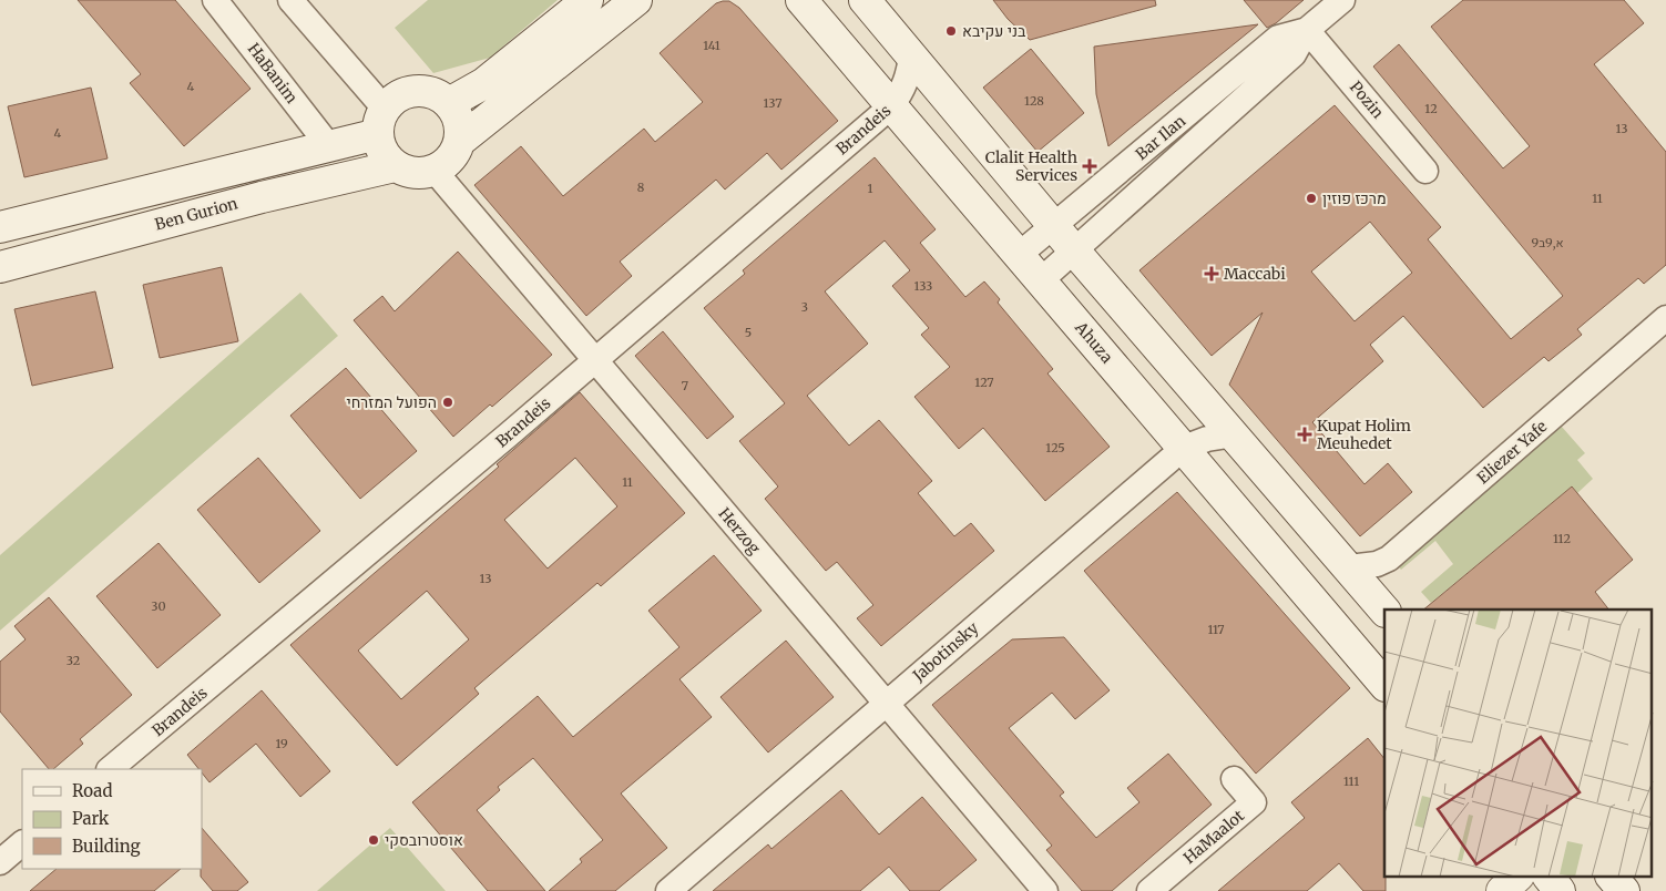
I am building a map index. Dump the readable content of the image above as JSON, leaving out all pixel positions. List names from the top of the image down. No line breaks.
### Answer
{"streets":{"main road":["Ben Gurion","Ahuza"],"street":["HaBanim","Pozin","Brandeis","Bar Ilan","Eliezer Yafe","Herzog","Jabotinsky","HaMaalot"]},"crossings":[["Pozin","Bar Ilan"],["Brandeis","Ahuza"],["Brandeis","Herzog"],["Bar Ilan","Ahuza"],["Ben Gurion","Herzog"],["Ahuza","Jabotinsky"],["Herzog","Jabotinsky"]],"places":{"other":["בני עקיבא","מרכז פוזין","הפועל המזרחי","אוסטרובסקי"],"health":["Clalit Health Services","Maccabi","Kupat Holim Meuhedet"]},"house_numbers":["141","4","128","137","12","13","4","8","1","11","9א,9ב","133","3","5","127","7","125","11","112","13","30","117","32","19","111"],"legend":["Road","Park","Building"]}
